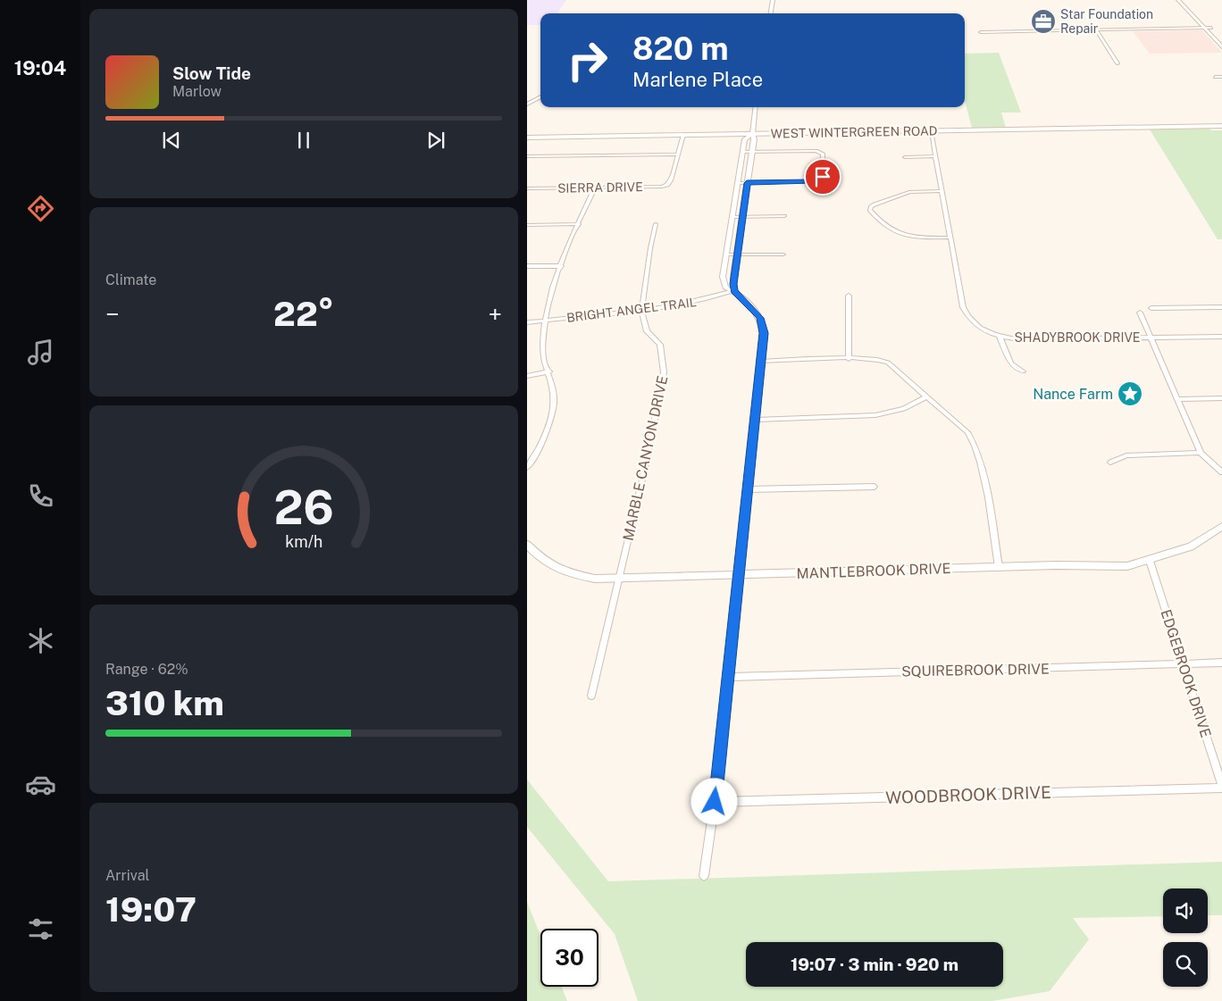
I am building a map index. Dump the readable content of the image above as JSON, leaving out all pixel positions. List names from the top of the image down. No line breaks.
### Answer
{"streets":{"main road":["WEST WINTERGREEN ROAD"],"street":["SIERRA DRIVE","BRIGHT ANGEL TRAIL","SHADYBROOK DRIVE","MARBLE CANYON DRIVE","MANTLEBROOK DRIVE","SQUIREBROOK DRIVE","EDGEBROOK DRIVE","WOODBROOK DRIVE"]},"crossings":[["WEST WINTERGREEN ROAD","SHADYBROOK DRIVE"],["BRIGHT ANGEL TRAIL","MARBLE CANYON DRIVE"],["MARBLE CANYON DRIVE","MANTLEBROOK DRIVE"],["MANTLEBROOK DRIVE","EDGEBROOK DRIVE"],["SQUIREBROOK DRIVE","EDGEBROOK DRIVE"],["EDGEBROOK DRIVE","WOODBROOK DRIVE"]],"places":{"office":["Star Foundation Repair"],"place":["Nance Farm"]},"page":{"tabs":"19:04","turn":["820 m","Marlene Place"],"song":["Slow Tide","Marlow"],"tile":["Climate",["Range · 62%","310 km"],["Arrival","19:07"]],"heat":["−","22°","+"],"limit":"30","trip":"19:07 · 3 min · 920 m","gauge":["26","km/h"]}}
